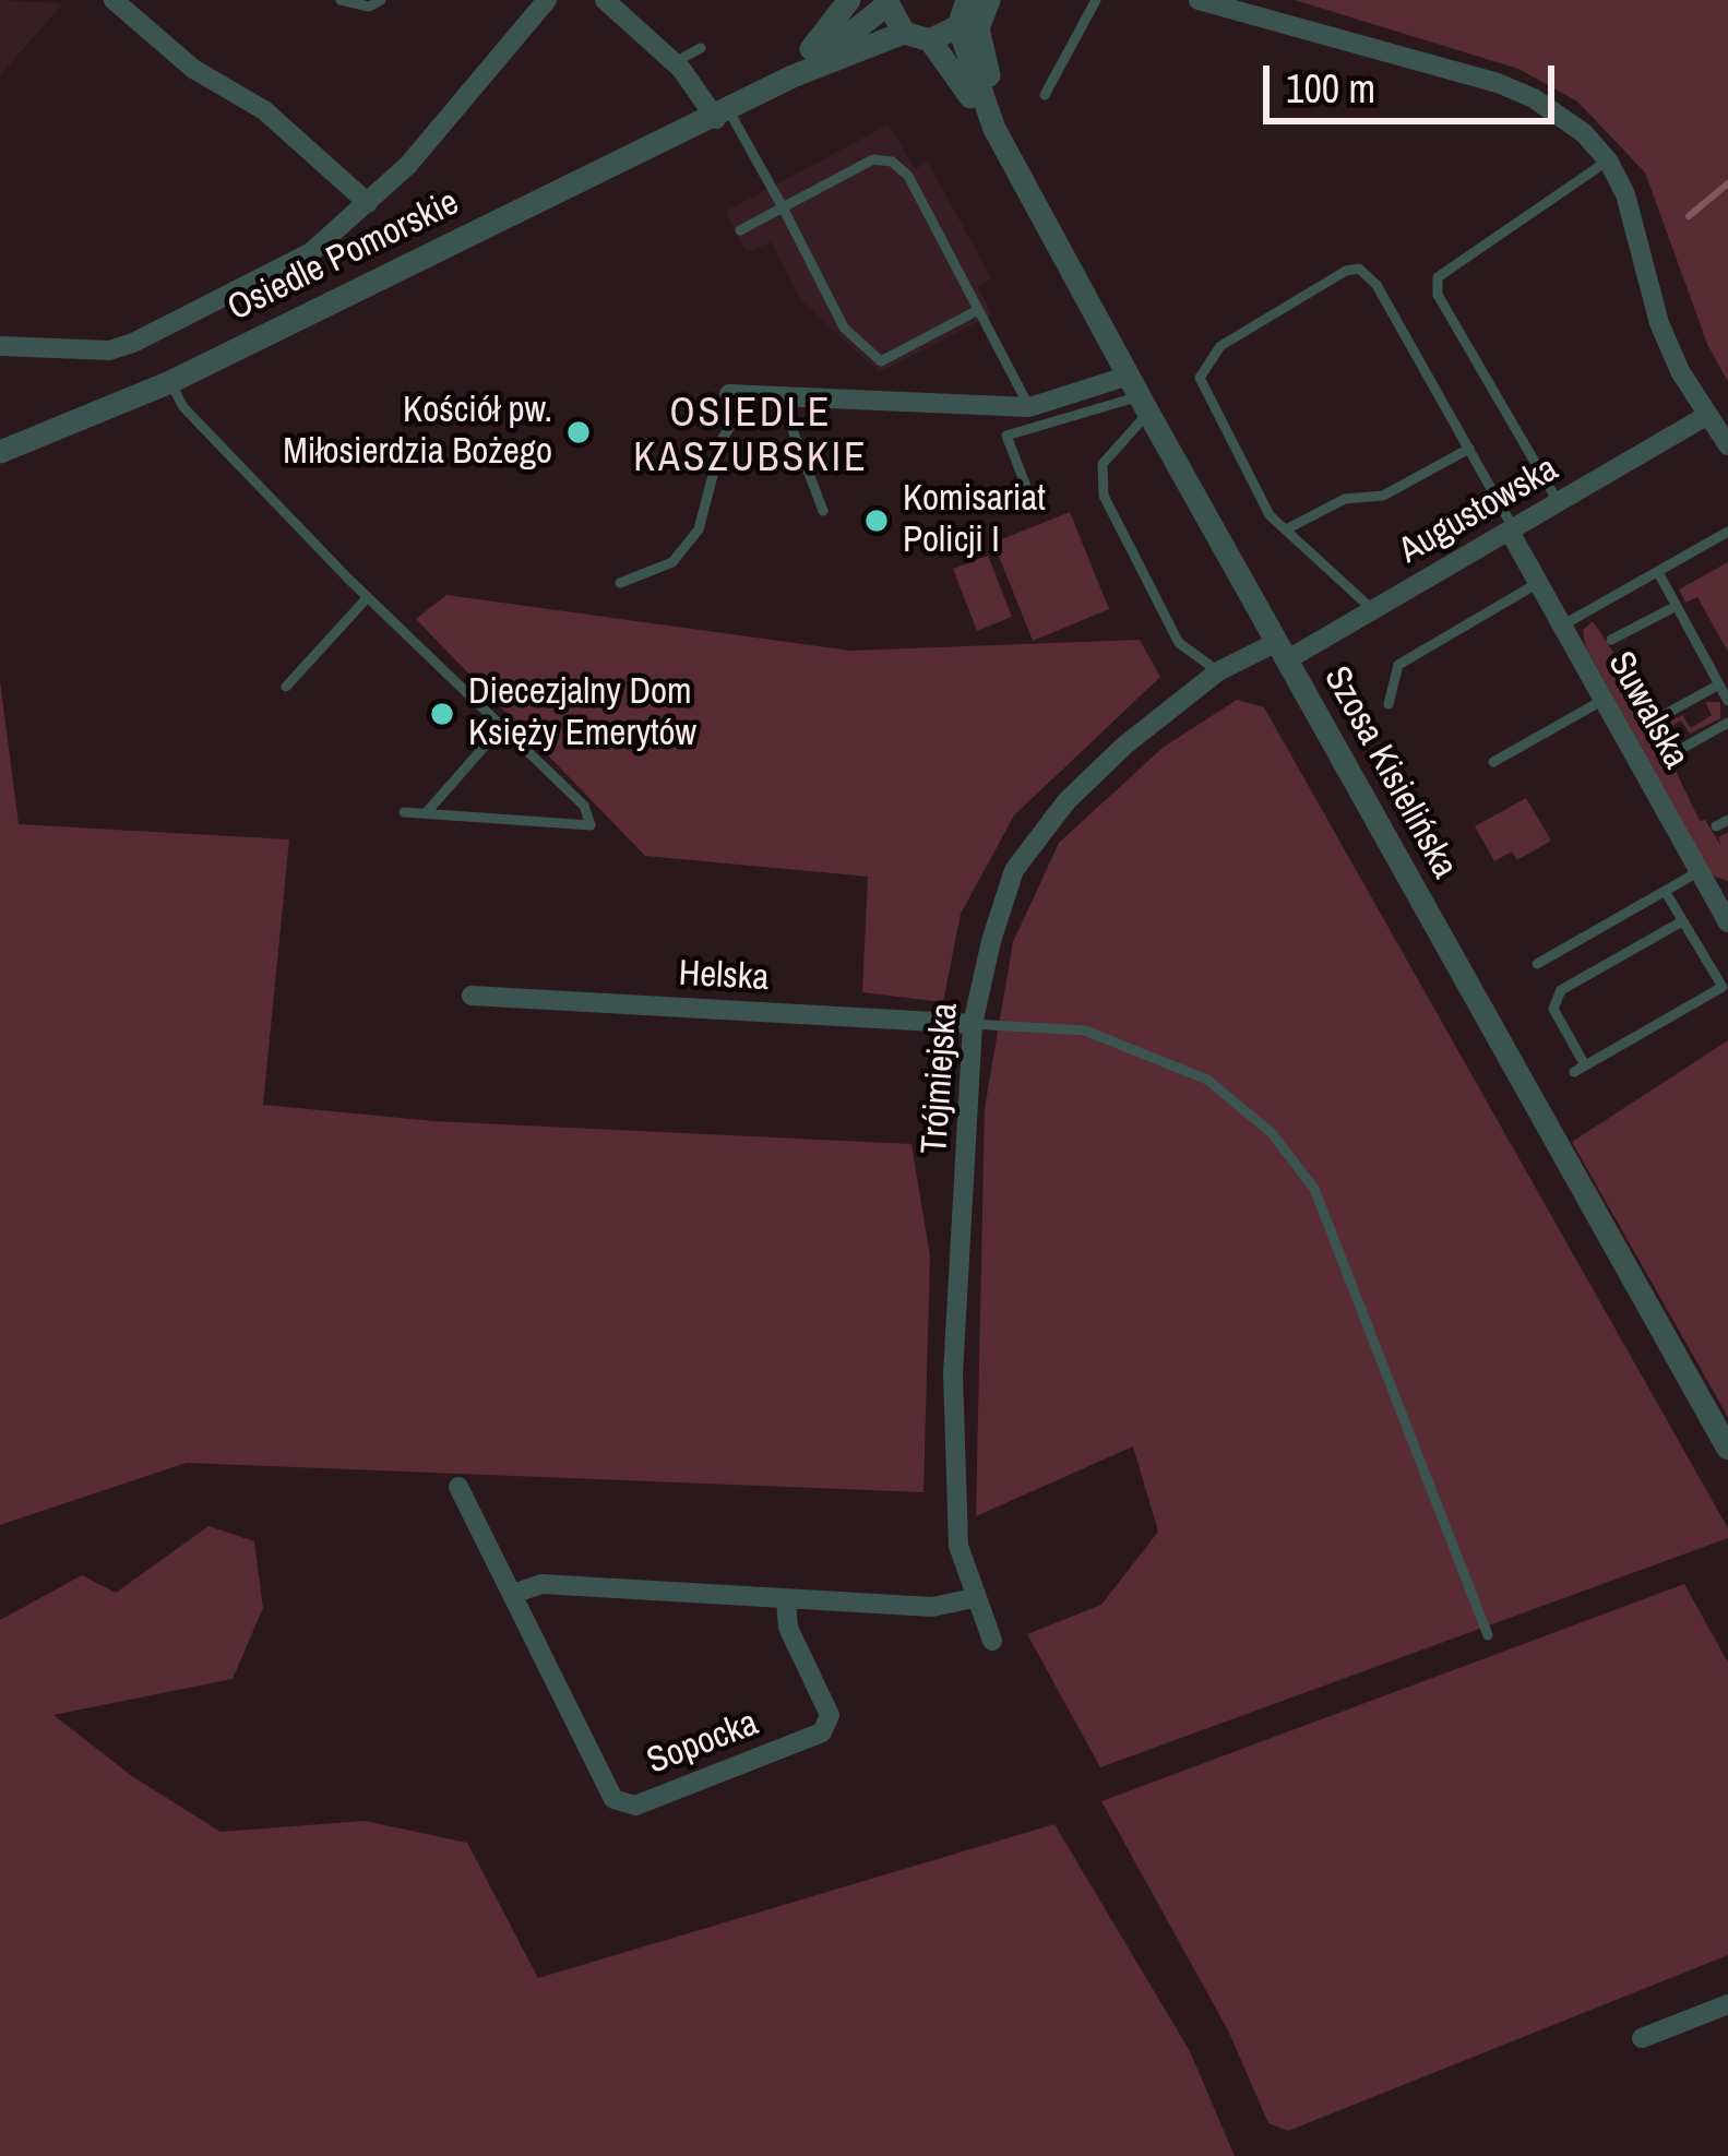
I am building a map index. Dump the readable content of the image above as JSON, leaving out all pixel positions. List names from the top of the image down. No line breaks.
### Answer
{"streets":{"street":["Osiedle Pomorskie","Augustowska","Suwalska","Szosa Kisielińska","Helska","Trójmiejska","Sopocka"]},"crossings":[["Augustowska","Suwalska"],["Augustowska","Szosa Kisielińska"],["Augustowska","Trójmiejska"],["Szosa Kisielińska","Trójmiejska"],["Helska","Trójmiejska"]],"districts":["OSIEDLE KASZUBSKIE"],"places":["Kościół pw. Miłosierdzia Bożego","Komisariat Policji I","Diecezjalny Dom Księży Emerytów"],"scale_bar":"100 m"}
